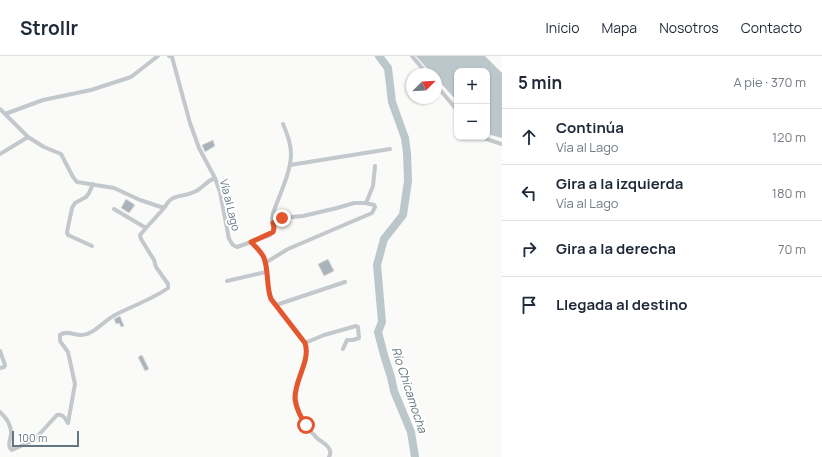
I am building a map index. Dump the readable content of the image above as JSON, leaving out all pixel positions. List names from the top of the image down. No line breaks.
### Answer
{"streets":{"street":["Vía al Lago"]},"water":["Río Chicamocha"],"scale_bar":"100 m","north":"top right","page":{"header":"Strollr","nav":["Inicio","Mapa","Nosotros","Contacto"],"heading":["5 min","A pie · 370 m"],"map_buttons":["+","−"],"list":[["Continúa","Vía al Lago","120 m"],["Gira a la izquierda","Vía al Lago","180 m"],["Gira a la derecha","70 m"],"Llegada al destino"],"scale":"100 m"}}
